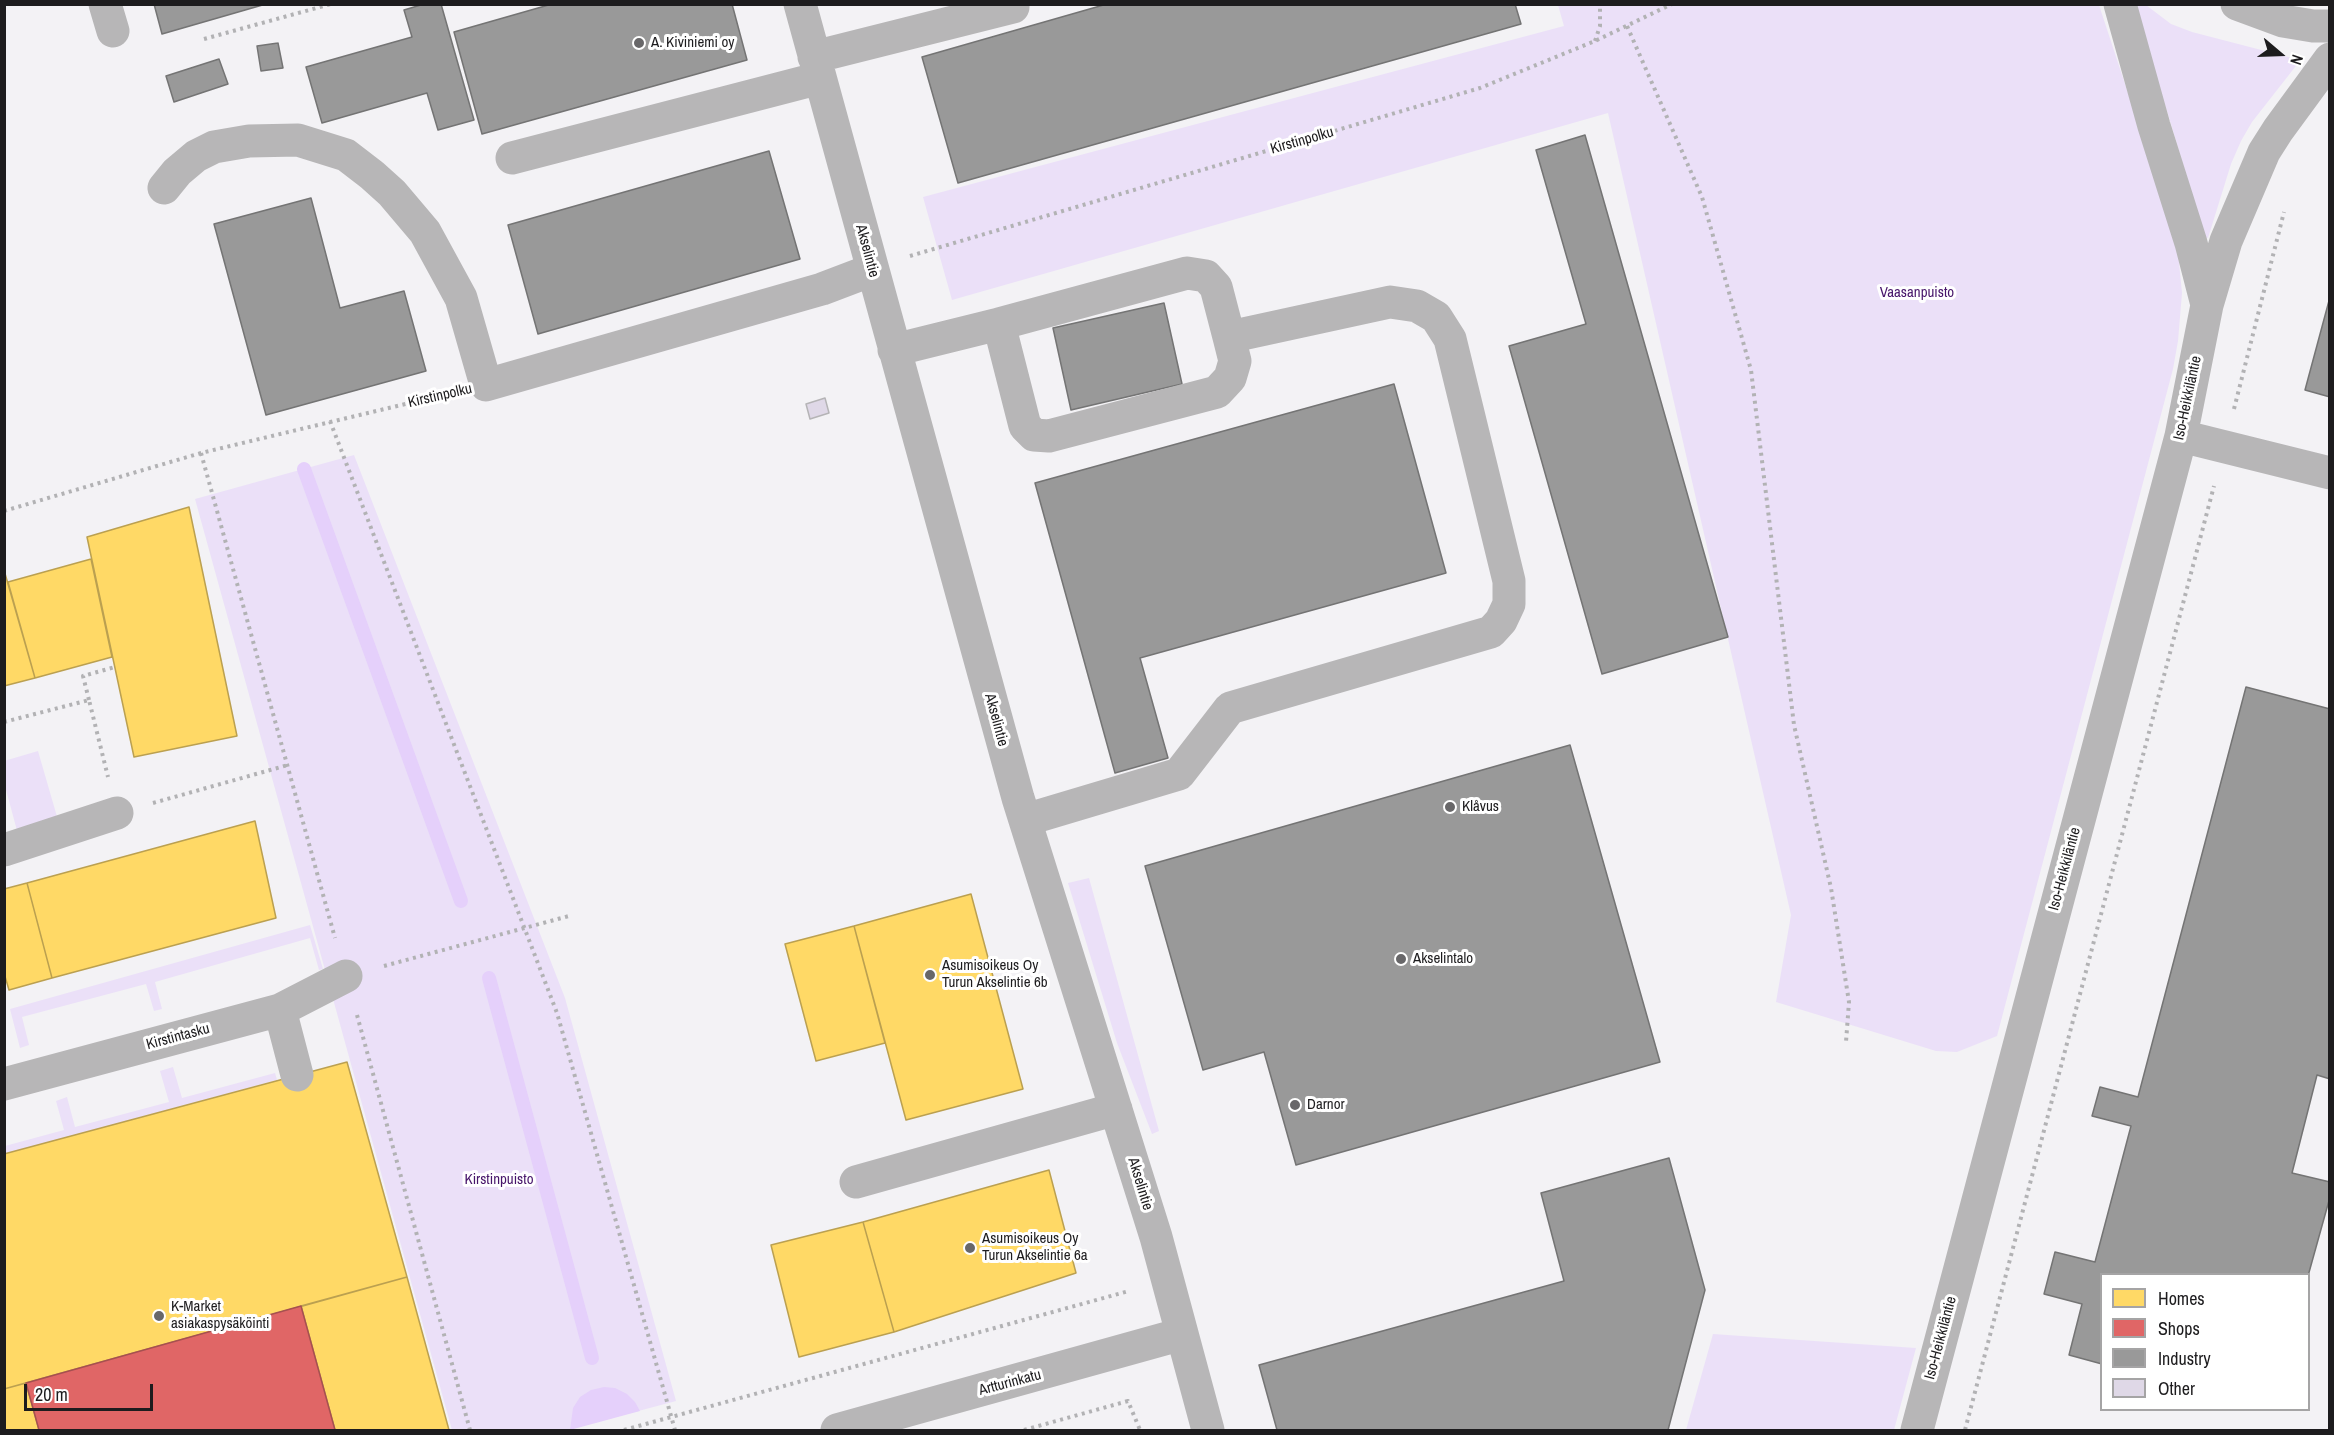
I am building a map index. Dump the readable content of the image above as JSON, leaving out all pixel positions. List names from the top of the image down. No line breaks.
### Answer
{"streets":{"street":["Kirstinpolku","Akselintie","Iso-Heikkiläntie","Kirstintasku","Artturinkatu"]},"crossings":[["Kirstinpolku","Akselintie"],["Akselintie","Artturinkatu"]],"parks":["Vaasanpuisto","Kirstinpuisto"],"places":["A. Kiviniemi oy","Klåvus","Akselintalo","Asumisoikeus Oy Turun Akselintie 6b","Darnor","Asumisoikeus Oy Turun Akselintie 6a","K-Market asiakaspysäköinti"],"legend":["Homes","Shops","Industry","Other"],"scale_bar":"20 m","north":"right"}
